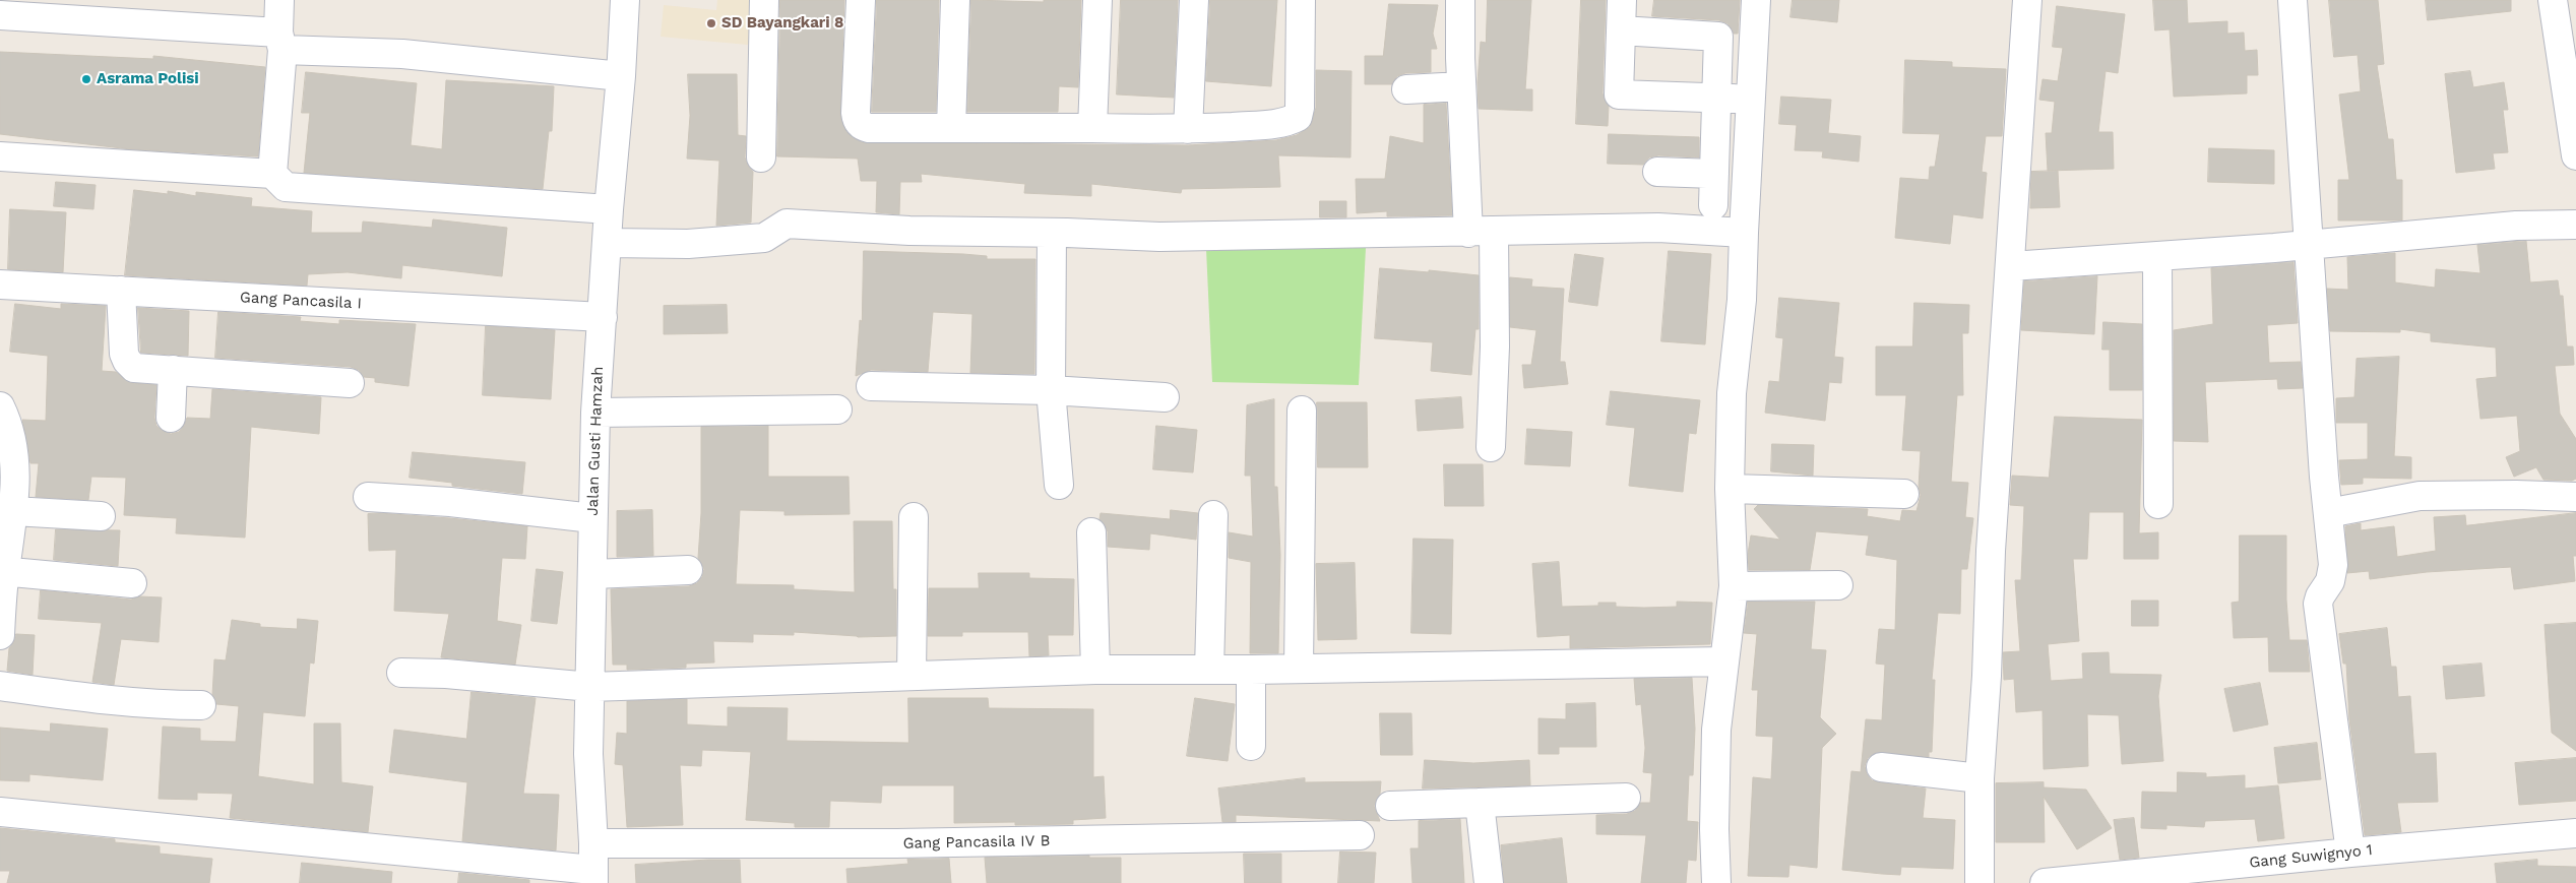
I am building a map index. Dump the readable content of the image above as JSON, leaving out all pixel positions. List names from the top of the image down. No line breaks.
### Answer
{"streets":{"street":["Gang Pancasila I","Jalan Gusti Hamzah","Gang Pancasila IV B","Gang Suwignyo 1"]},"crossings":[["Gang Pancasila I","Jalan Gusti Hamzah"],["Jalan Gusti Hamzah","Gang Pancasila IV B"]],"places":["SD Bayangkari 8","Asrama Polisi"]}
